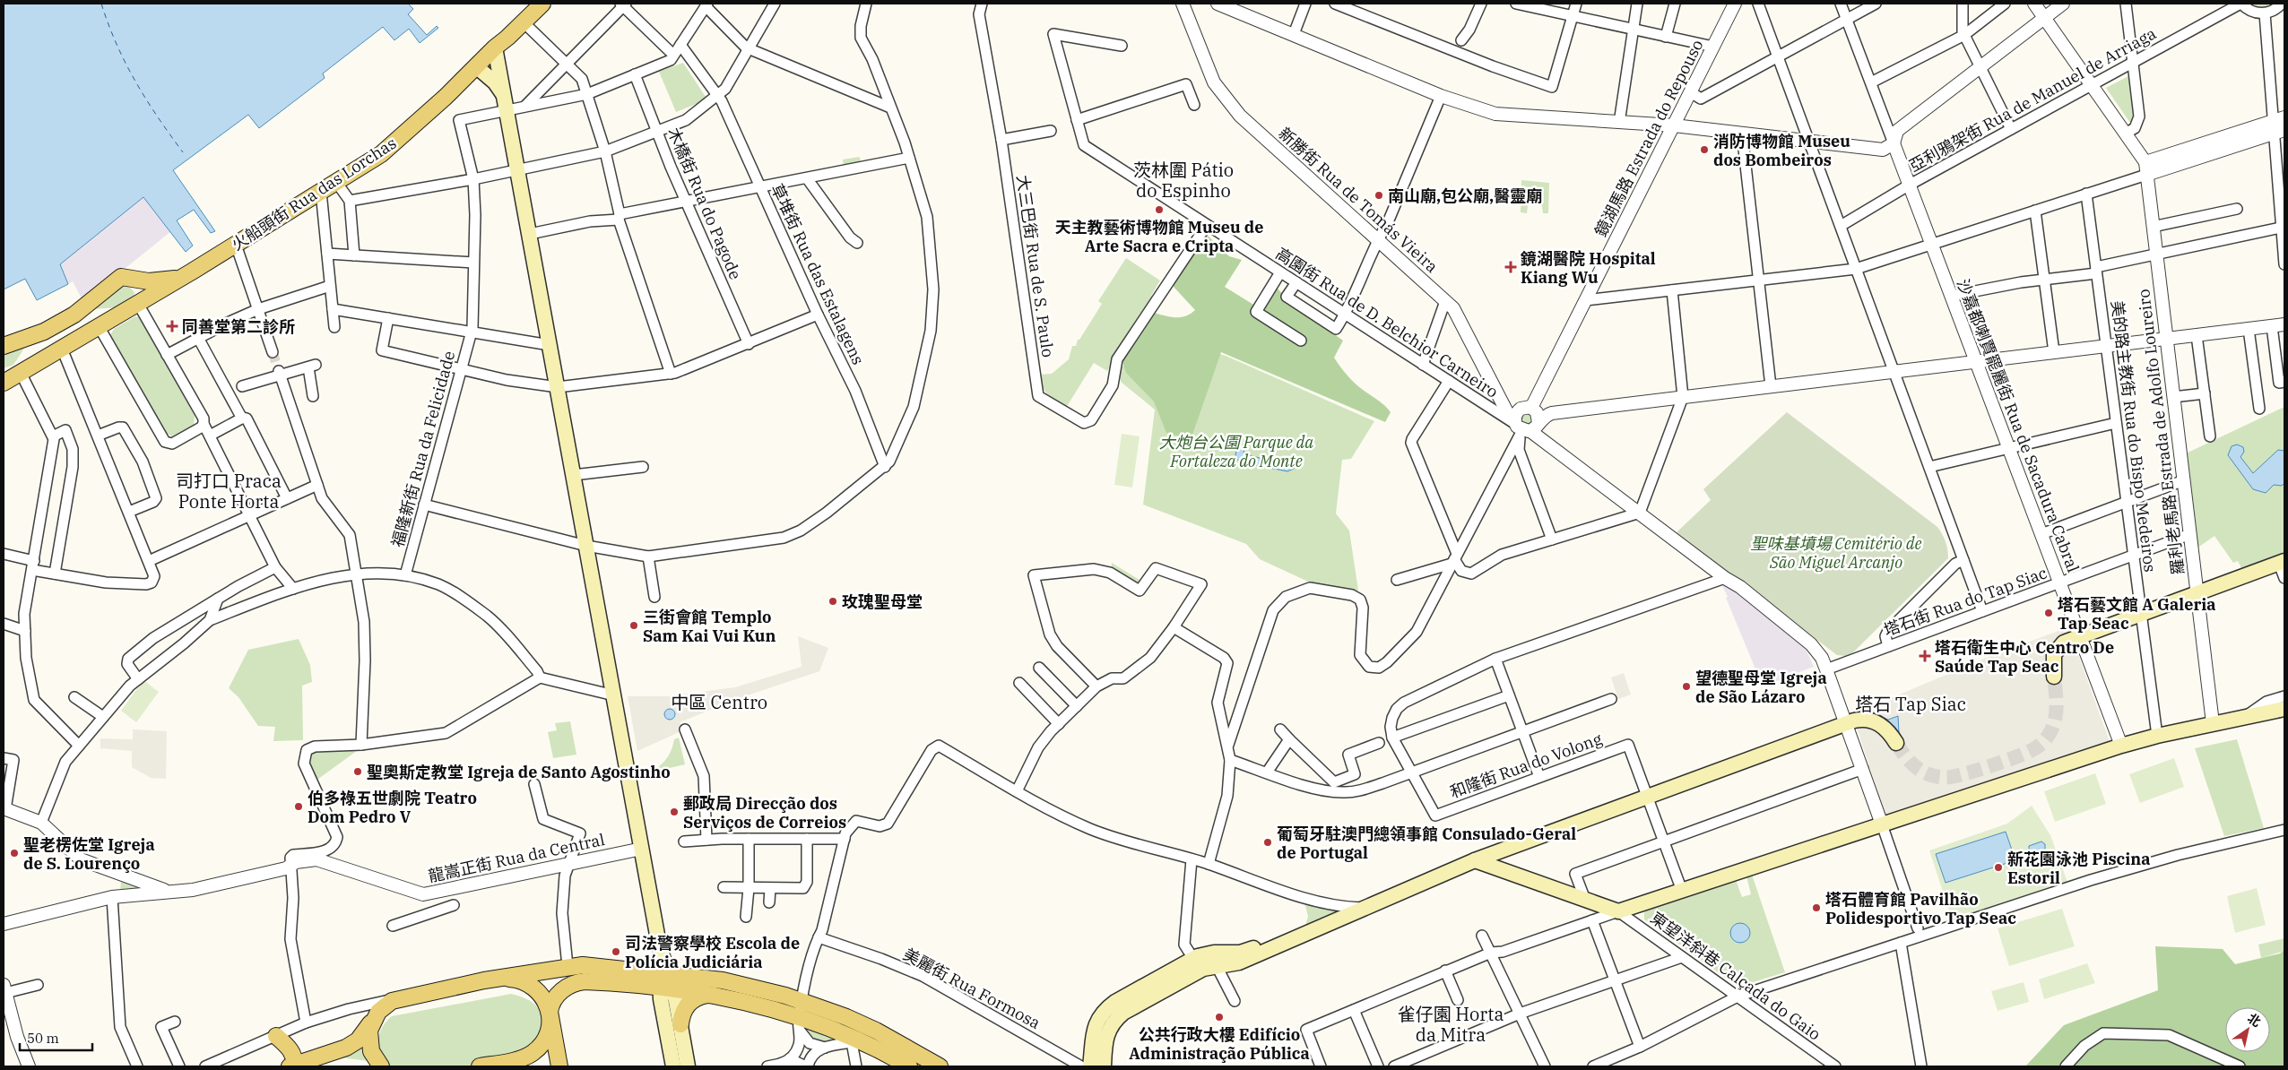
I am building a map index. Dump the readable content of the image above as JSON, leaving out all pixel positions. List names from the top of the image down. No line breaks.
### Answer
{"streets":{"main road":["火船頭街 Rua das Lorchas"],"street":["亞利鴉架街 Rua de Manuel de Arriaga","鏡湖馬路 Estrada do Repouso","新勝街 Rua de Tomás Vieira","木橋街 Rua do Pagode","大三巴街 Rua de S. Paulo","草堆街 Rua das Estalagens","高園街 Rua de D. Belchior Carneiro","沙嘉都喇賈罷麗街 Rua de Sacadura Cabral","羅利老馬路 Estrada de Adolfo Loureiro","美的路主教街 Rua do Bispo Medeiros","福隆新街 Rua da Felicidade","塔石街 Rua do Tap Siac","和隆街 Rua do Volong","龍嵩正街 Rua da Central","東望洋斜巷 Calçada do Gaio","美麗街 Rua Formosa"]},"crossings":[["亞利鴉架街 Rua de Manuel de Arriaga","沙嘉都喇賈罷麗街 Rua de Sacadura Cabral"],["新勝街 Rua de Tomás Vieira","高園街 Rua de D. Belchior Carneiro"],["新勝街 Rua de Tomás Vieira","塔石街 Rua do Tap Siac"],["大三巴街 Rua de S. Paulo","高園街 Rua de D. Belchior Carneiro"],["沙嘉都喇賈罷麗街 Rua de Sacadura Cabral","塔石街 Rua do Tap Siac"],["羅利老馬路 Estrada de Adolfo Loureiro","塔石街 Rua do Tap Siac"],["美的路主教街 Rua do Bispo Medeiros","塔石街 Rua do Tap Siac"]],"districts":["茨林圍 Pátio do Espinho","司打口 Praca Ponte Horta","中區 Centro","塔石 Tap Siac","雀仔園 Horta da Mitra"],"parks":["大炮台公園 Parque da Fortaleza do Monte","聖味基墳場 Cemitério de São Miguel Arcanjo"],"places":{"other":["消防博物館 Museu dos Bombeiros","南山廟,包公廟,醫靈廟","天主教藝術博物館 Museu de Arte Sacra e Cripta","玫瑰聖母堂","塔石藝文館 A Galeria Tap Seac","三街會館 Templo Sam Kai Vui Kun","望德聖母堂 Igreja de São Lázaro","聖奧斯定教堂 Igreja de Santo Agostinho","伯多祿五世劇院 Teatro Dom Pedro V","郵政局 Direcção dos Serviços de Correios","葡萄牙駐澳門總領事館 Consulado-Geral de Portugal","聖老楞佐堂 Igreja de S. Lourenço","新花園泳池 Piscina Estoril","塔石體育館 Pavilhão Polidesportivo Tap Seac","司法警察學校 Escola de Polícia Judiciária","公共行政大樓 Edifício Administração Pública"],"health":["鏡湖醫院 Hospital Kiang Wu","同善堂第二診所","塔石衛生中心 Centro De Saúde Tap Seac"]},"scale_bar":"50 m","north":"top right"}
